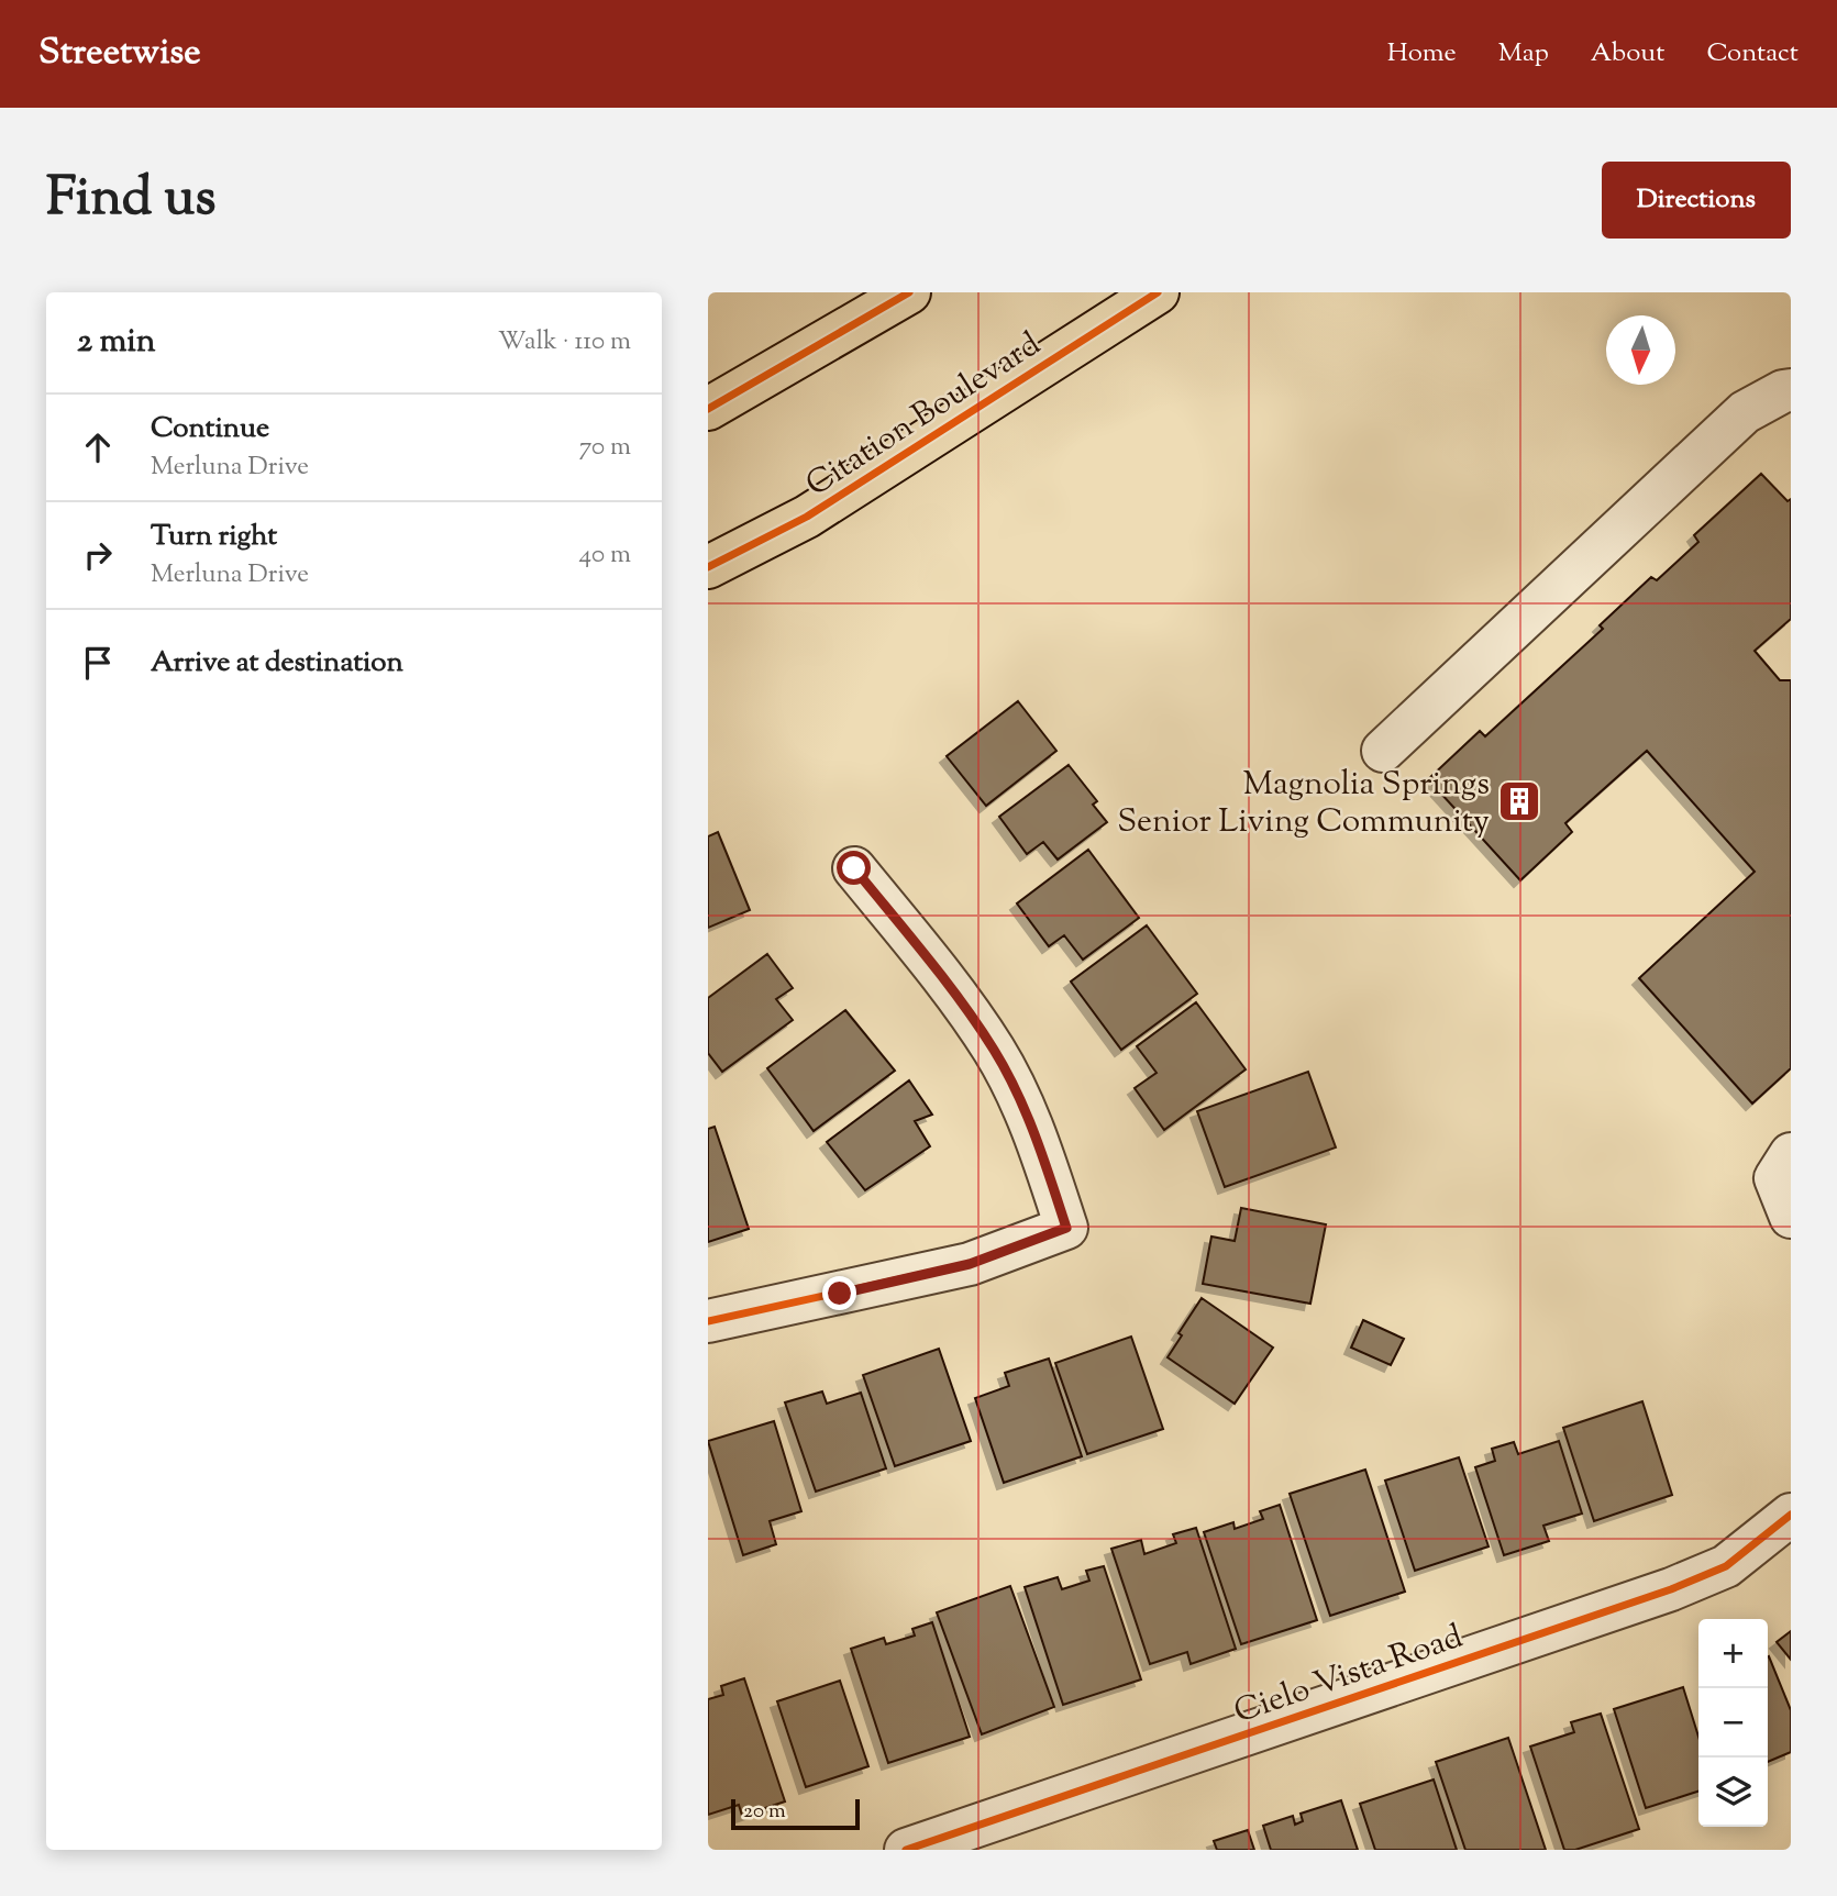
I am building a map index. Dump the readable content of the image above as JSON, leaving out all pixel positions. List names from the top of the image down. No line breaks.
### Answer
{"streets":{"main road":["Citation Boulevard"],"street":["Cielo Vista Road"]},"places":{"building":["Magnolia Springs Senior Living Community"]},"scale_bar":"20 m","north":"bottom","page":{"header":"Streetwise","nav":["Home","Map","About","Contact"],"title":"Find us","buttons":"Directions","heading":["2 min","Walk · 110 m"],"list":[["Continue","Merluna Drive","70 m"],["Turn right","Merluna Drive","40 m"],"Arrive at destination"],"map_buttons":["+","−"],"scale":"20 m"}}
